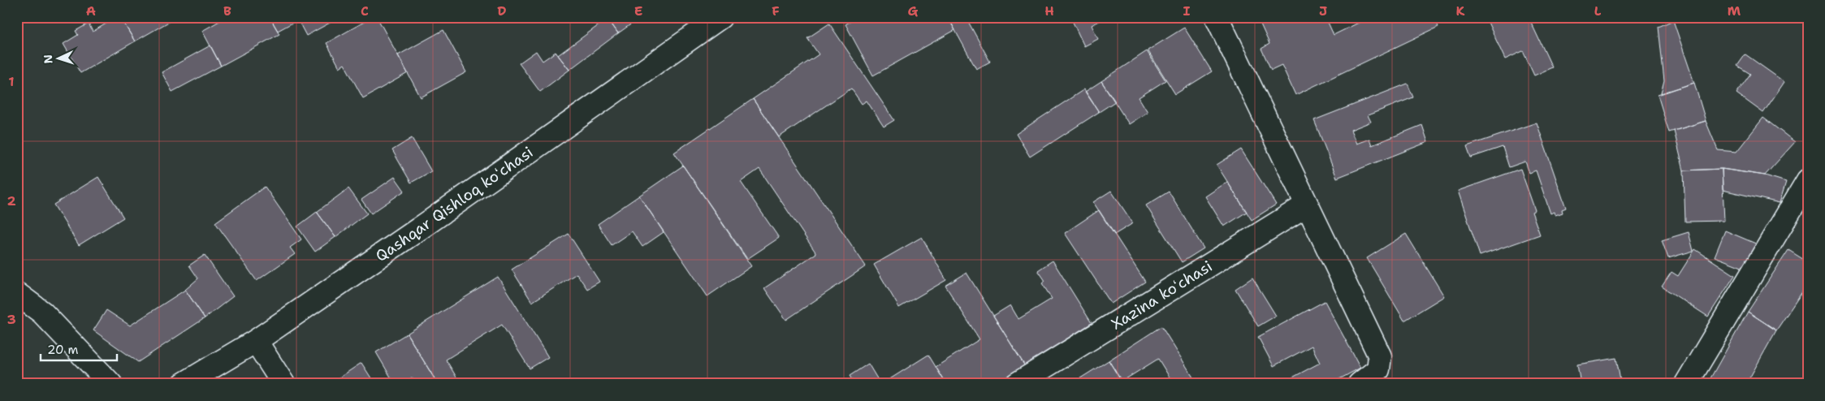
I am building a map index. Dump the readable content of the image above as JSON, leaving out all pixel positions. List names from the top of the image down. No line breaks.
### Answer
{"streets":{"street":["Qashqar Qishloq koʻchasi","Xazina koʻchasi"]},"scale_bar":"20 m","north":"left","grid":{"columns":["A","B","C","D","E","F","G","H","I","J","K","L","M"],"rows":["1","2","3"]}}
